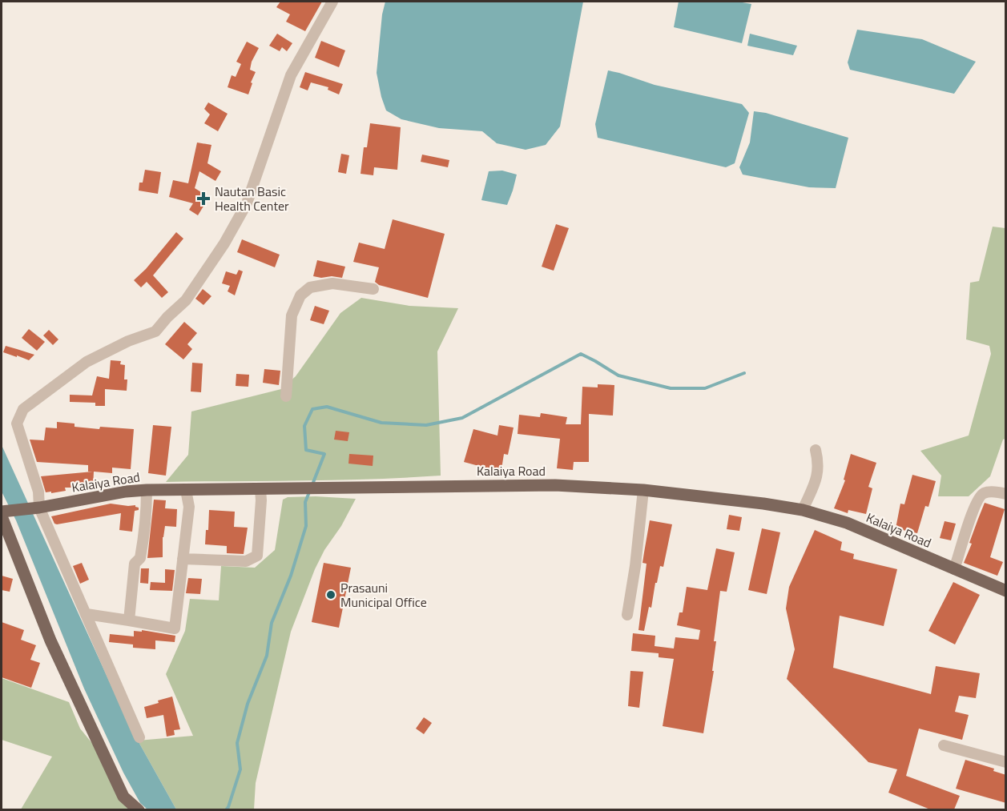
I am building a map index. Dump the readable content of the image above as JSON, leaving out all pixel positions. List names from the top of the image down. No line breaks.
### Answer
{"streets":{"main road":["Kalaiya Road"]},"places":{"health":["Nautan Basic Health Center"],"other":["Prasauni Municipal Office"]}}
